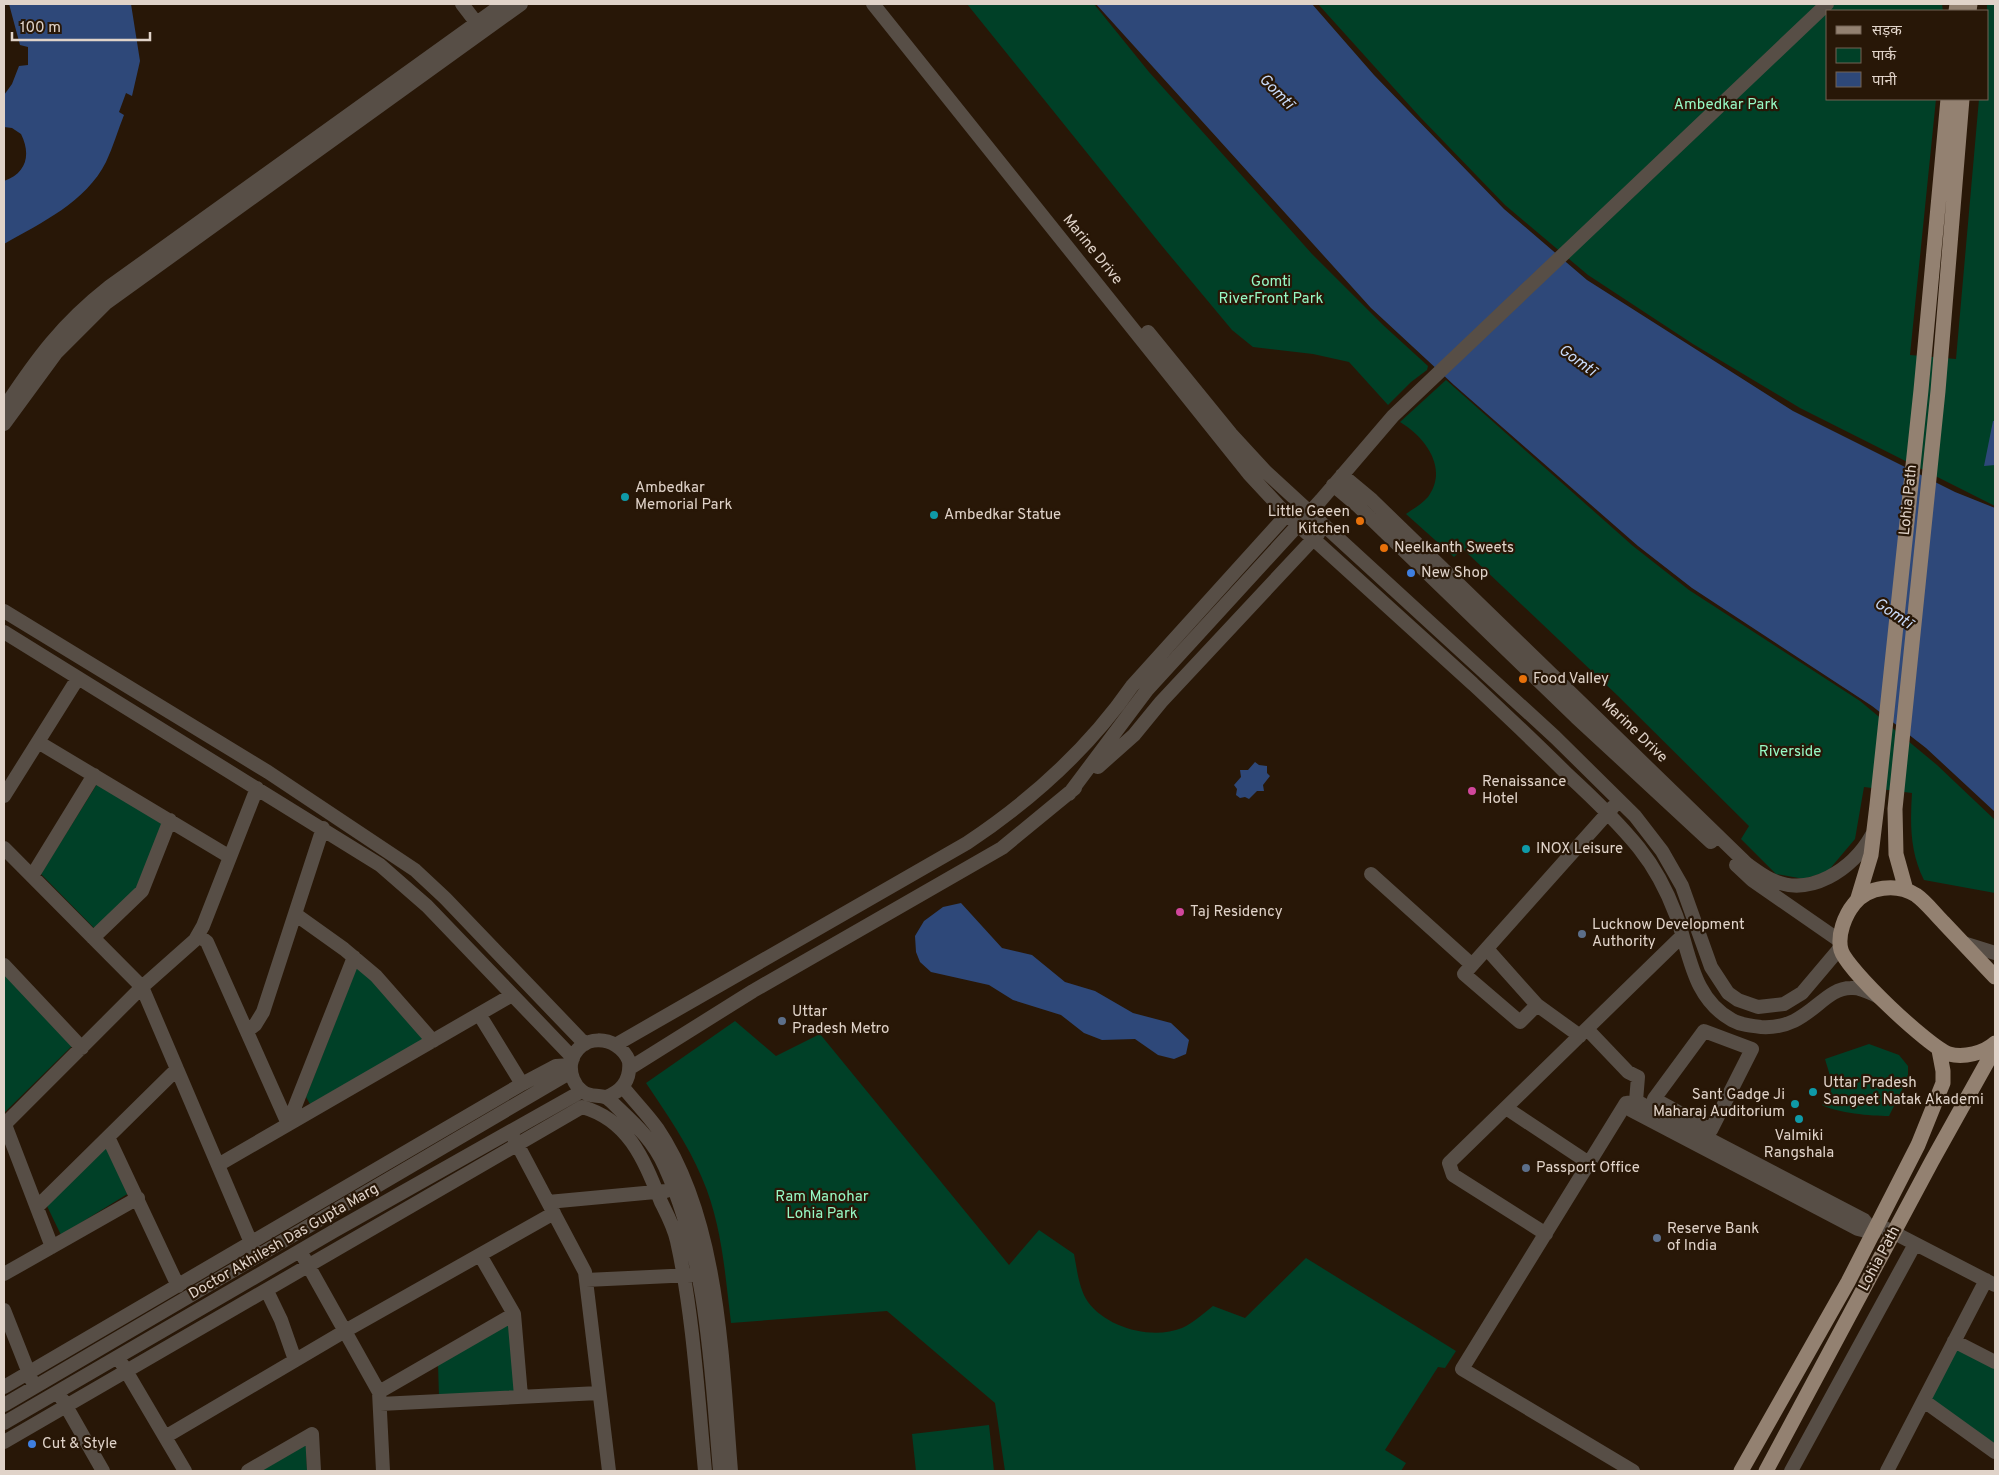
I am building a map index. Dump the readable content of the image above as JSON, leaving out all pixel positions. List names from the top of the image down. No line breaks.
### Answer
{"streets":{"main road":["Lohia Path"],"street":["Marine Drive","Doctor Akhilesh Das Gupta Marg"]},"crossings":[["Marine Drive","Lohia Path"]],"water":["Gomtī"],"parks":["Ambedkar Park","Gomti RiverFront Park","Riverside","Ram Manohar Lohia Park"],"places":["Ambedkar Memorial Park","Ambedkar Statue","Little Geeen Kitchen","Neelkanth Sweets","New Shop","Food Valley","Renaissance Hotel","INOX Leisure","Taj Residency","Lucknow Development Authority","Uttar Pradesh Metro","Uttar Pradesh Sangeet Natak Akademi","Sant Gadge Ji Maharaj Auditorium","Valmiki Rangshala","Passport Office","Reserve Bank of India","Cut & Style"],"legend":["सड़क","पार्क","पानी"],"scale_bar":"100 m"}
